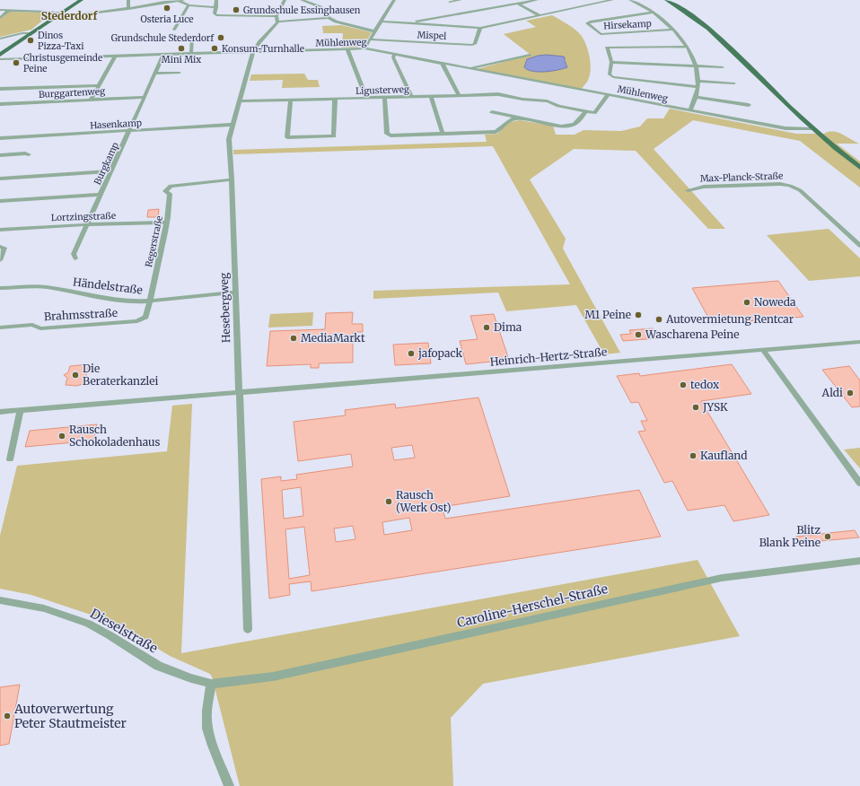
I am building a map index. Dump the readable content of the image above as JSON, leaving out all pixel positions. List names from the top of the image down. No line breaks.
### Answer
{"streets":{"street":["Hirsekamp","Mispel","Mühlenweg","Ligusterweg","Burggartenweg","Hasenkamp","Burgkamp","Max-Planck-Straße","Lortzingstraße","Regerstraße","Händelstraße","Hesebergweg","Brahmsstraße","Heinrich-Hertz-Straße","Caroline-Herschel-Straße","Dieselstraße"]},"crossings":[["Mühlenweg","Burgkamp"],["Mühlenweg","Hesebergweg"],["Ligusterweg","Hesebergweg"],["Burggartenweg","Burgkamp"],["Hasenkamp","Burgkamp"],["Hasenkamp","Hesebergweg"],["Burgkamp","Lortzingstraße"],["Lortzingstraße","Regerstraße"],["Regerstraße","Händelstraße"],["Regerstraße","Hesebergweg"],["Regerstraße","Brahmsstraße"],["Händelstraße","Hesebergweg"],["Händelstraße","Brahmsstraße"],["Hesebergweg","Heinrich-Hertz-Straße"],["Caroline-Herschel-Straße","Dieselstraße"]],"districts":["Stederdorf"],"places":["Osteria Luce","Grundschule Essinghausen","Grundschule Stederdorf","Dinos Pizza-Taxi","Mini Mix","Konsum-Turnhalle","Christusgemeinde Peine","Noweda","M1 Peine","Autovermietung Rentcar","Dima","Wascharena Peine","MediaMarkt","jafopack","Die Beraterkanzlei","tedox","Aldi","JYSK","Rausch Schokoladenhaus","Kaufland","Rausch (Werk Ost)","Blitz Blank Peine","Autoverwertung Peter Stautmeister"]}
